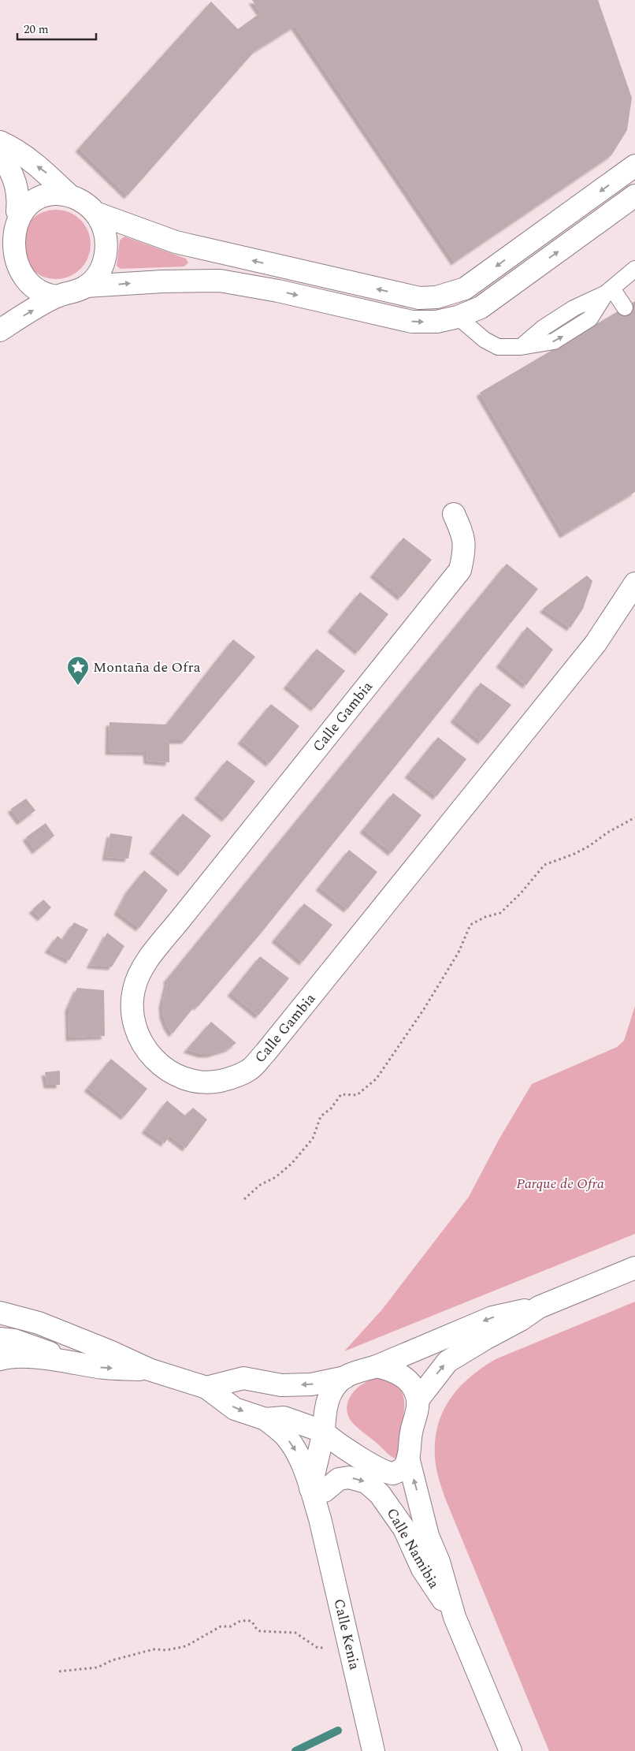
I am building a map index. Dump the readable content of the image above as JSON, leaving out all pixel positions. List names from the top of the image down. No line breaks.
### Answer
{"streets":{"street":["Calle Gambia","Calle Namibia","Calle Kenia"]},"crossings":[["Calle Namibia","Calle Kenia"]],"parks":["Parque de Ofra"],"places":{"place":["Montaña de Ofra"]},"scale_bar":"20 m"}
